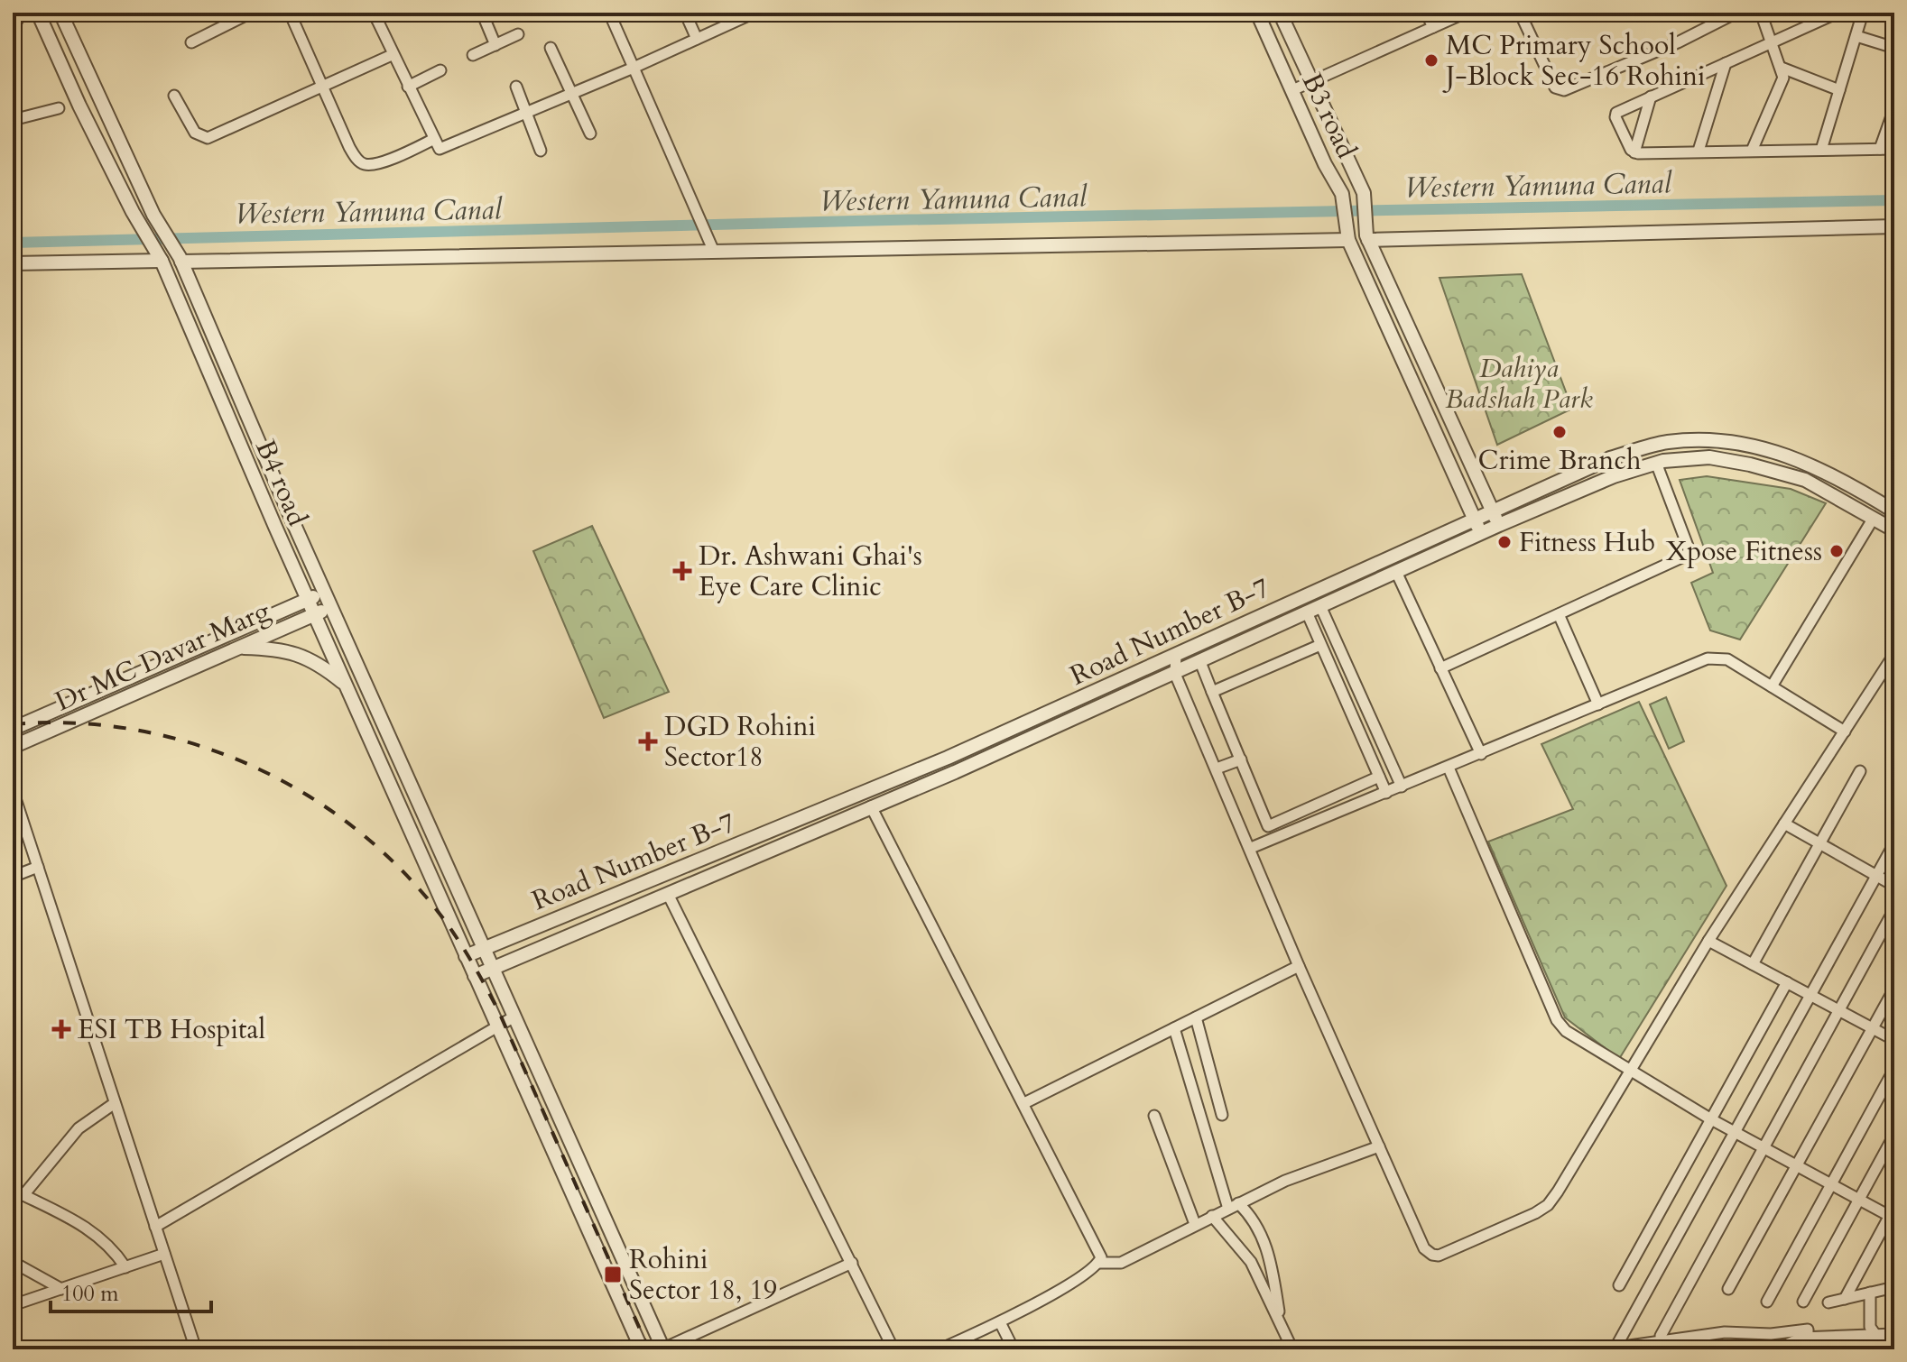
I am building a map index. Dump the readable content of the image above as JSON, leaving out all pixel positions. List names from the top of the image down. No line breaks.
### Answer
{"streets":{"street":["B3 road","B4 road","Road Number B-7","Dr MC Davar Marg"]},"crossings":[["B4 road","Road Number B-7"],["B4 road","Dr MC Davar Marg"]],"water":["Western Yamuna Canal"],"parks":["Dahiya Badshah Park"],"places":{"other":["MC Primary School J-Block Sec-16 Rohini","Crime Branch","Fitness Hub","Xpose Fitness"],"health":["Dr. Ashwani Ghai's Eye Care Clinic","DGD Rohini Sector18","ESI TB Hospital"],"transit":["Rohini Sector 18, 19"]},"scale_bar":"100 m"}
